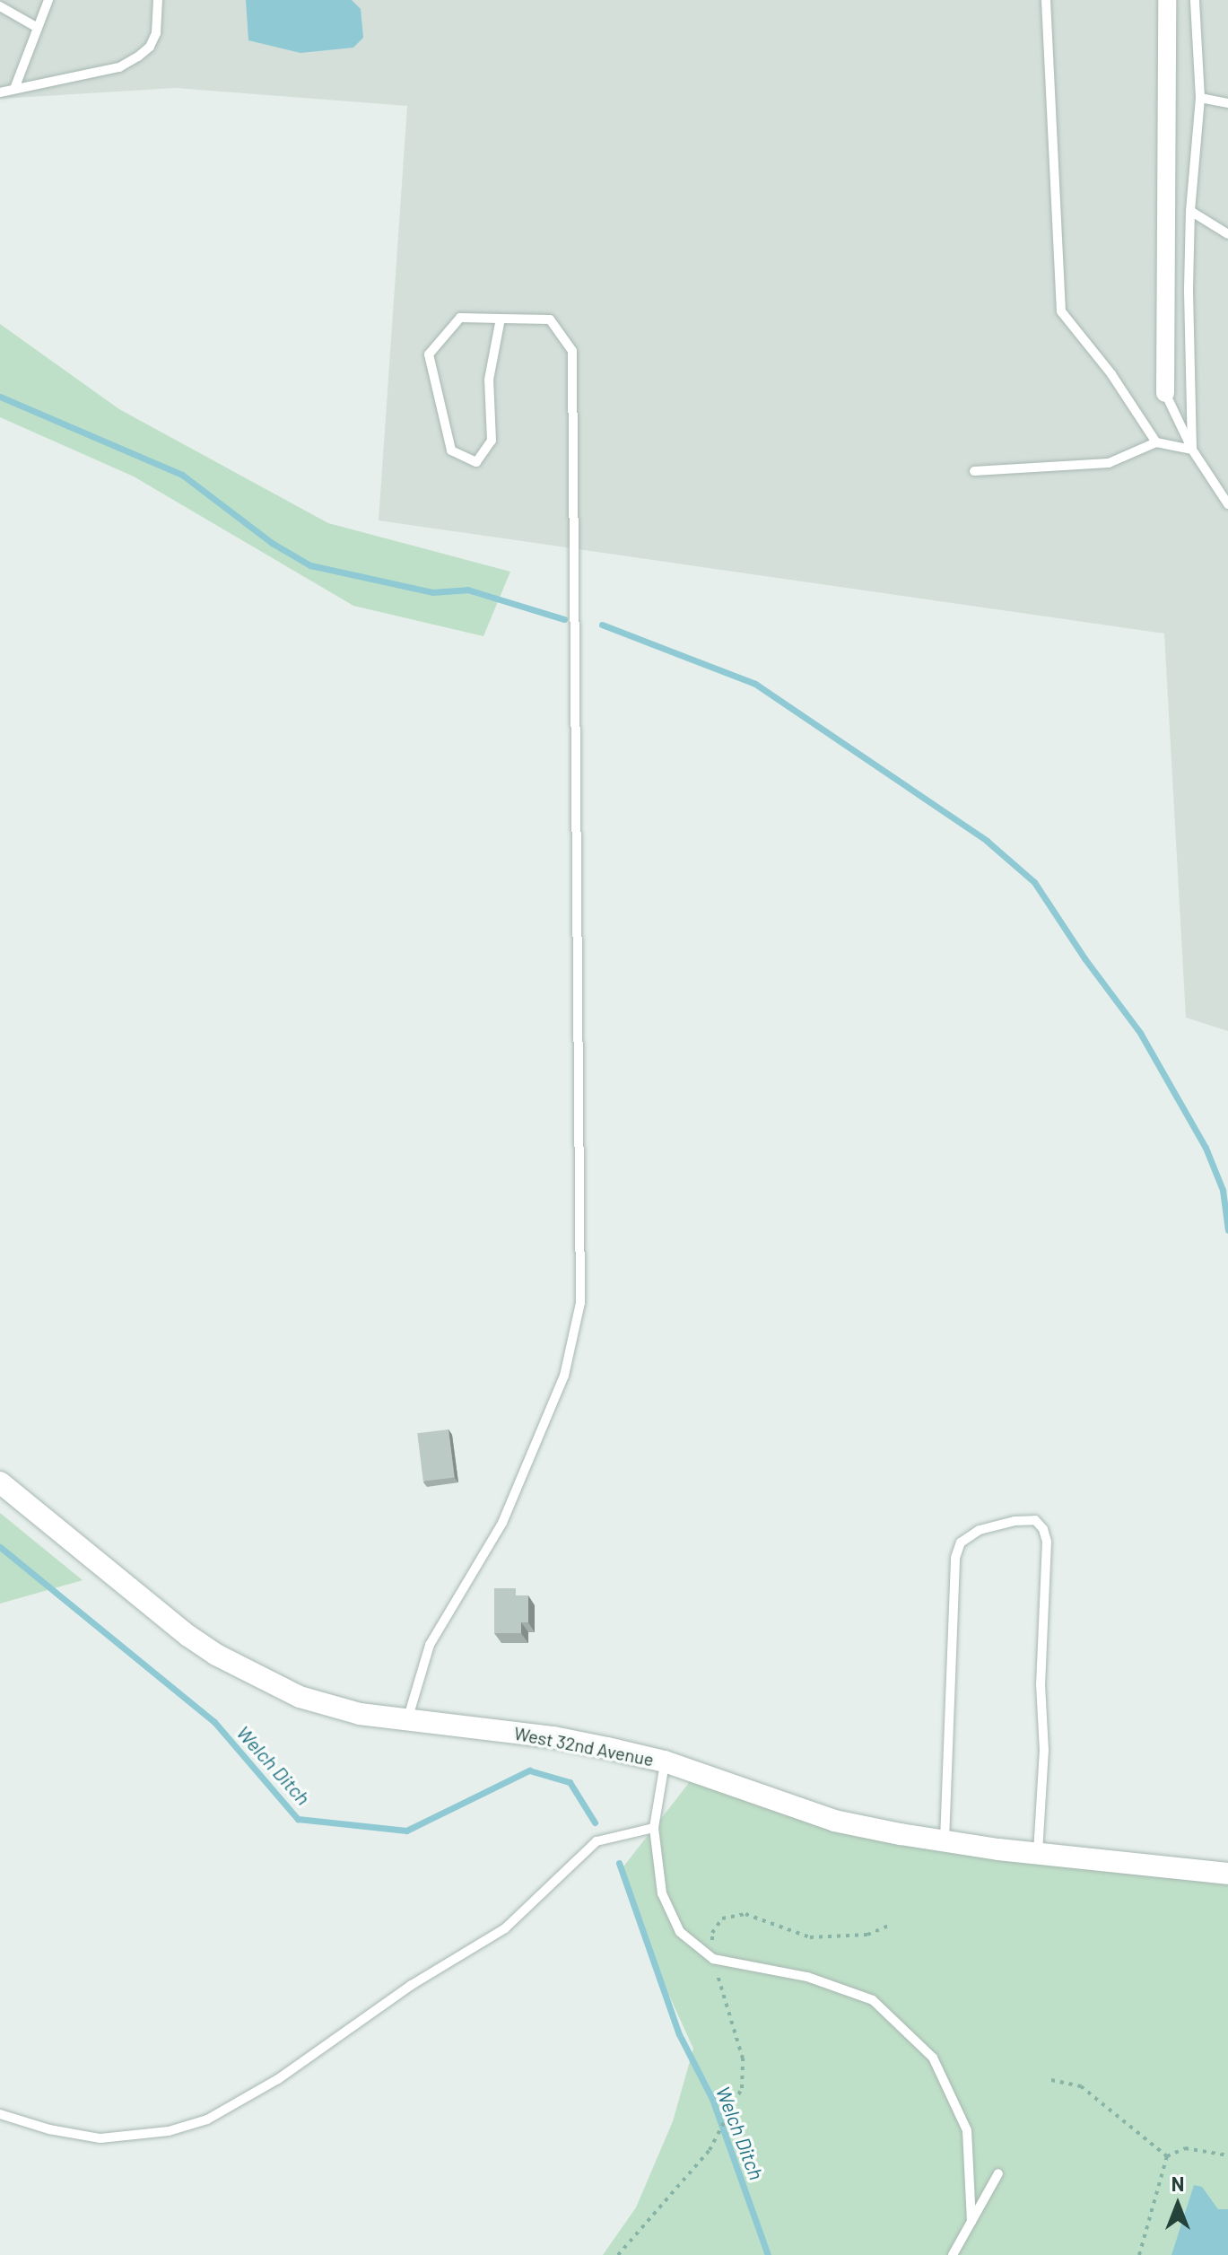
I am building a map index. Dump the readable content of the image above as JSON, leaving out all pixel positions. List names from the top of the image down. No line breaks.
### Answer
{"streets":{"street":["West 32nd Avenue"]},"water":["Welch Ditch"],"north":"top"}
